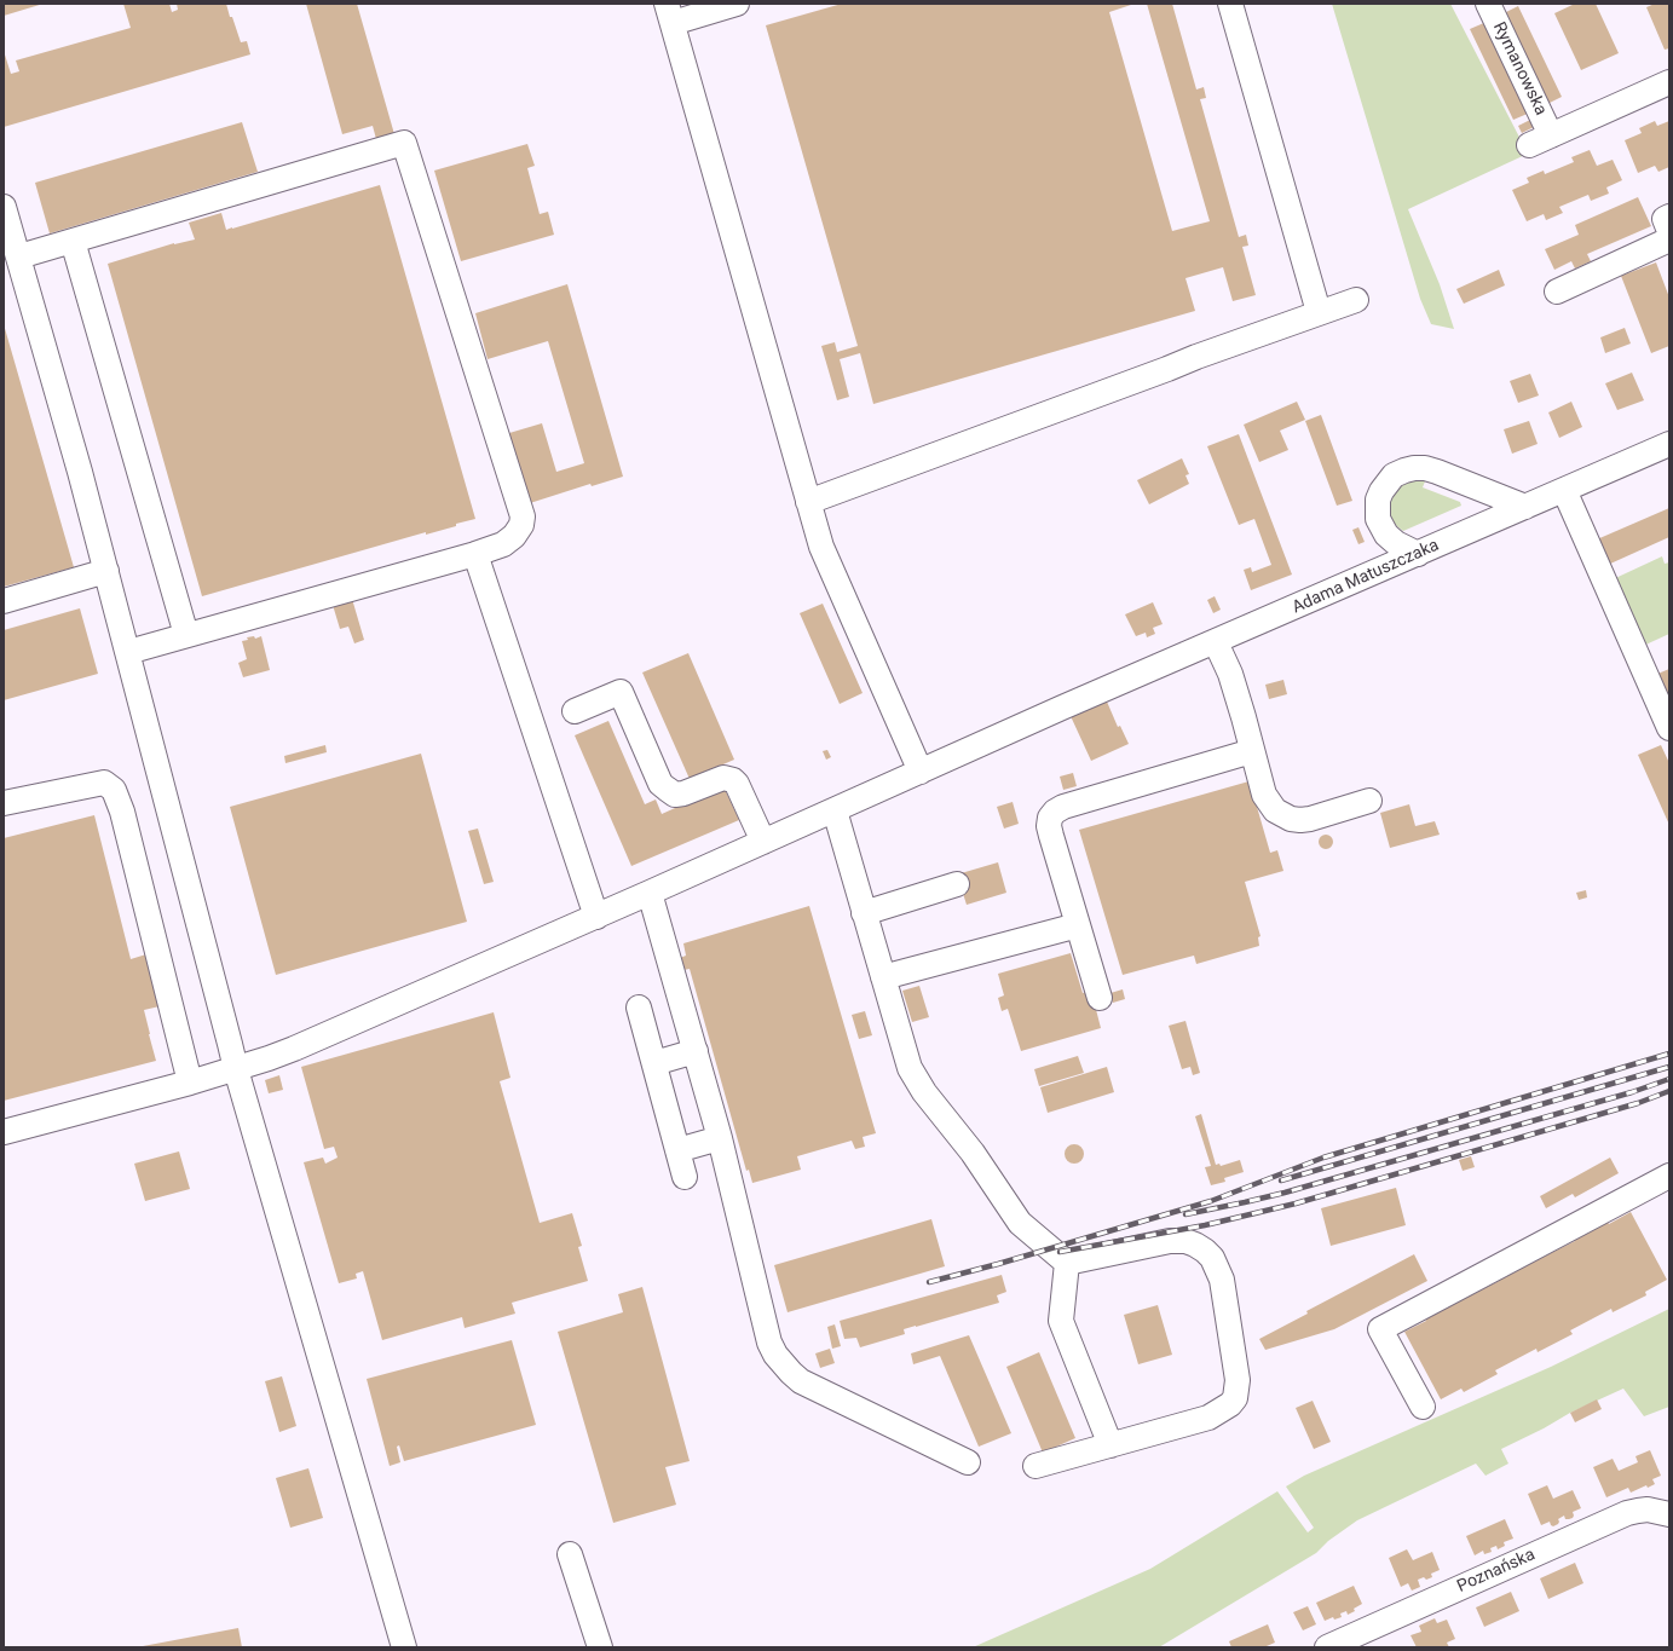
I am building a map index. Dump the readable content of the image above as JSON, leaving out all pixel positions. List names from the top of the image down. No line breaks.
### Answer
{"streets":{"street":["Rymanowska","Adama Matuszczaka","Poznańska"]}}
